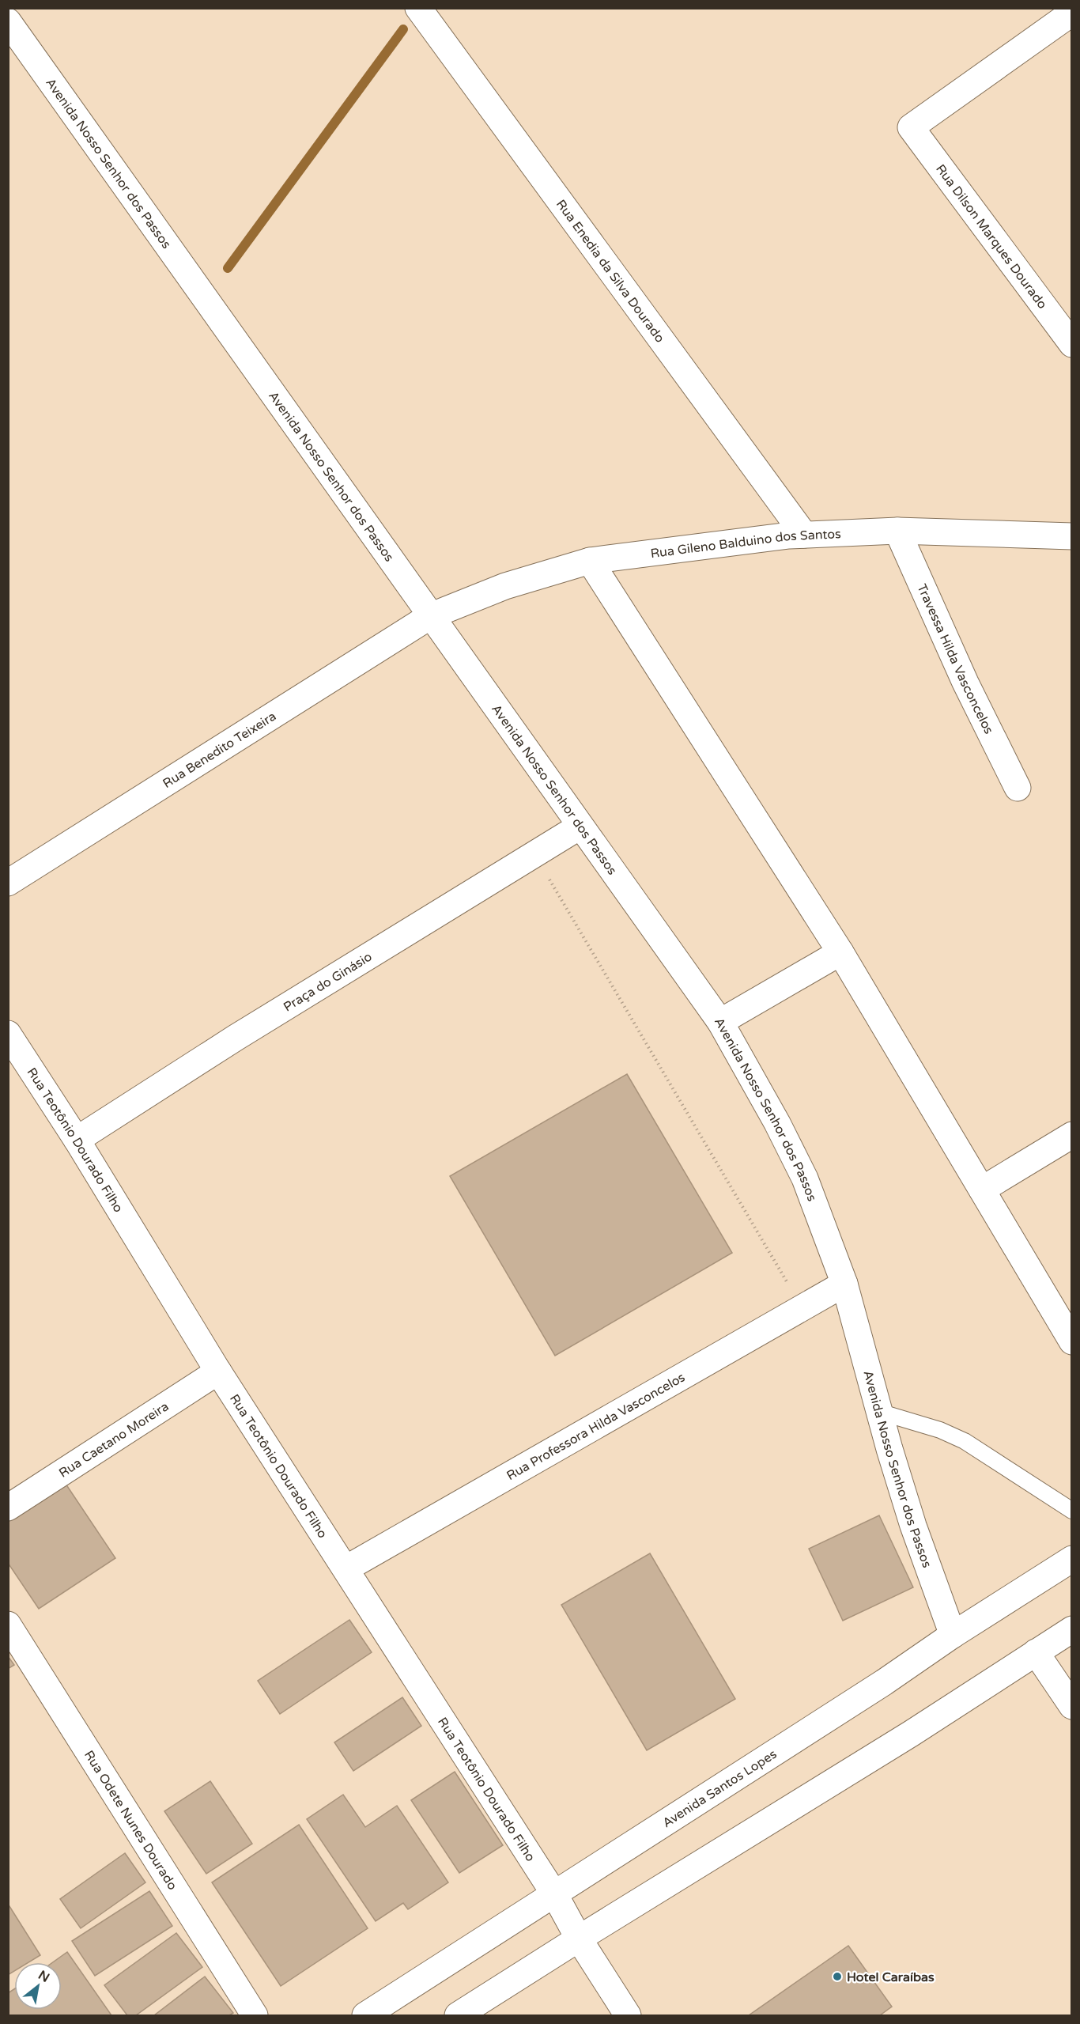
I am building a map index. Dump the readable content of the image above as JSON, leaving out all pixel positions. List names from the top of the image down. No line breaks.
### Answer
{"streets":{"street":["Avenida Nosso Senhor dos Passos","Rua Dilson Marques Dourado","Rua Enedia da Silva Dourado","Rua Gileno Balduino dos Santos","Travessa Hilda Vasconcelos","Rua Benedito Teixeira","Praça do Ginásio","Rua Teotônio Dourado Filho","Rua Professora Hilda Vasconcelos","Rua Caetano Moreira","Avenida Santos Lopes","Rua Odete Nunes Dourado"]},"crossings":[["Avenida Nosso Senhor dos Passos","Rua Gileno Balduino dos Santos"],["Avenida Nosso Senhor dos Passos","Rua Benedito Teixeira"],["Avenida Nosso Senhor dos Passos","Praça do Ginásio"],["Avenida Nosso Senhor dos Passos","Rua Professora Hilda Vasconcelos"],["Avenida Nosso Senhor dos Passos","Avenida Santos Lopes"],["Rua Enedia da Silva Dourado","Rua Gileno Balduino dos Santos"],["Rua Gileno Balduino dos Santos","Travessa Hilda Vasconcelos"],["Rua Gileno Balduino dos Santos","Rua Benedito Teixeira"],["Praça do Ginásio","Rua Teotônio Dourado Filho"],["Rua Teotônio Dourado Filho","Rua Professora Hilda Vasconcelos"],["Rua Teotônio Dourado Filho","Rua Caetano Moreira"],["Rua Teotônio Dourado Filho","Avenida Santos Lopes"]],"places":["Hotel Caraíbas"],"north":"top right"}
